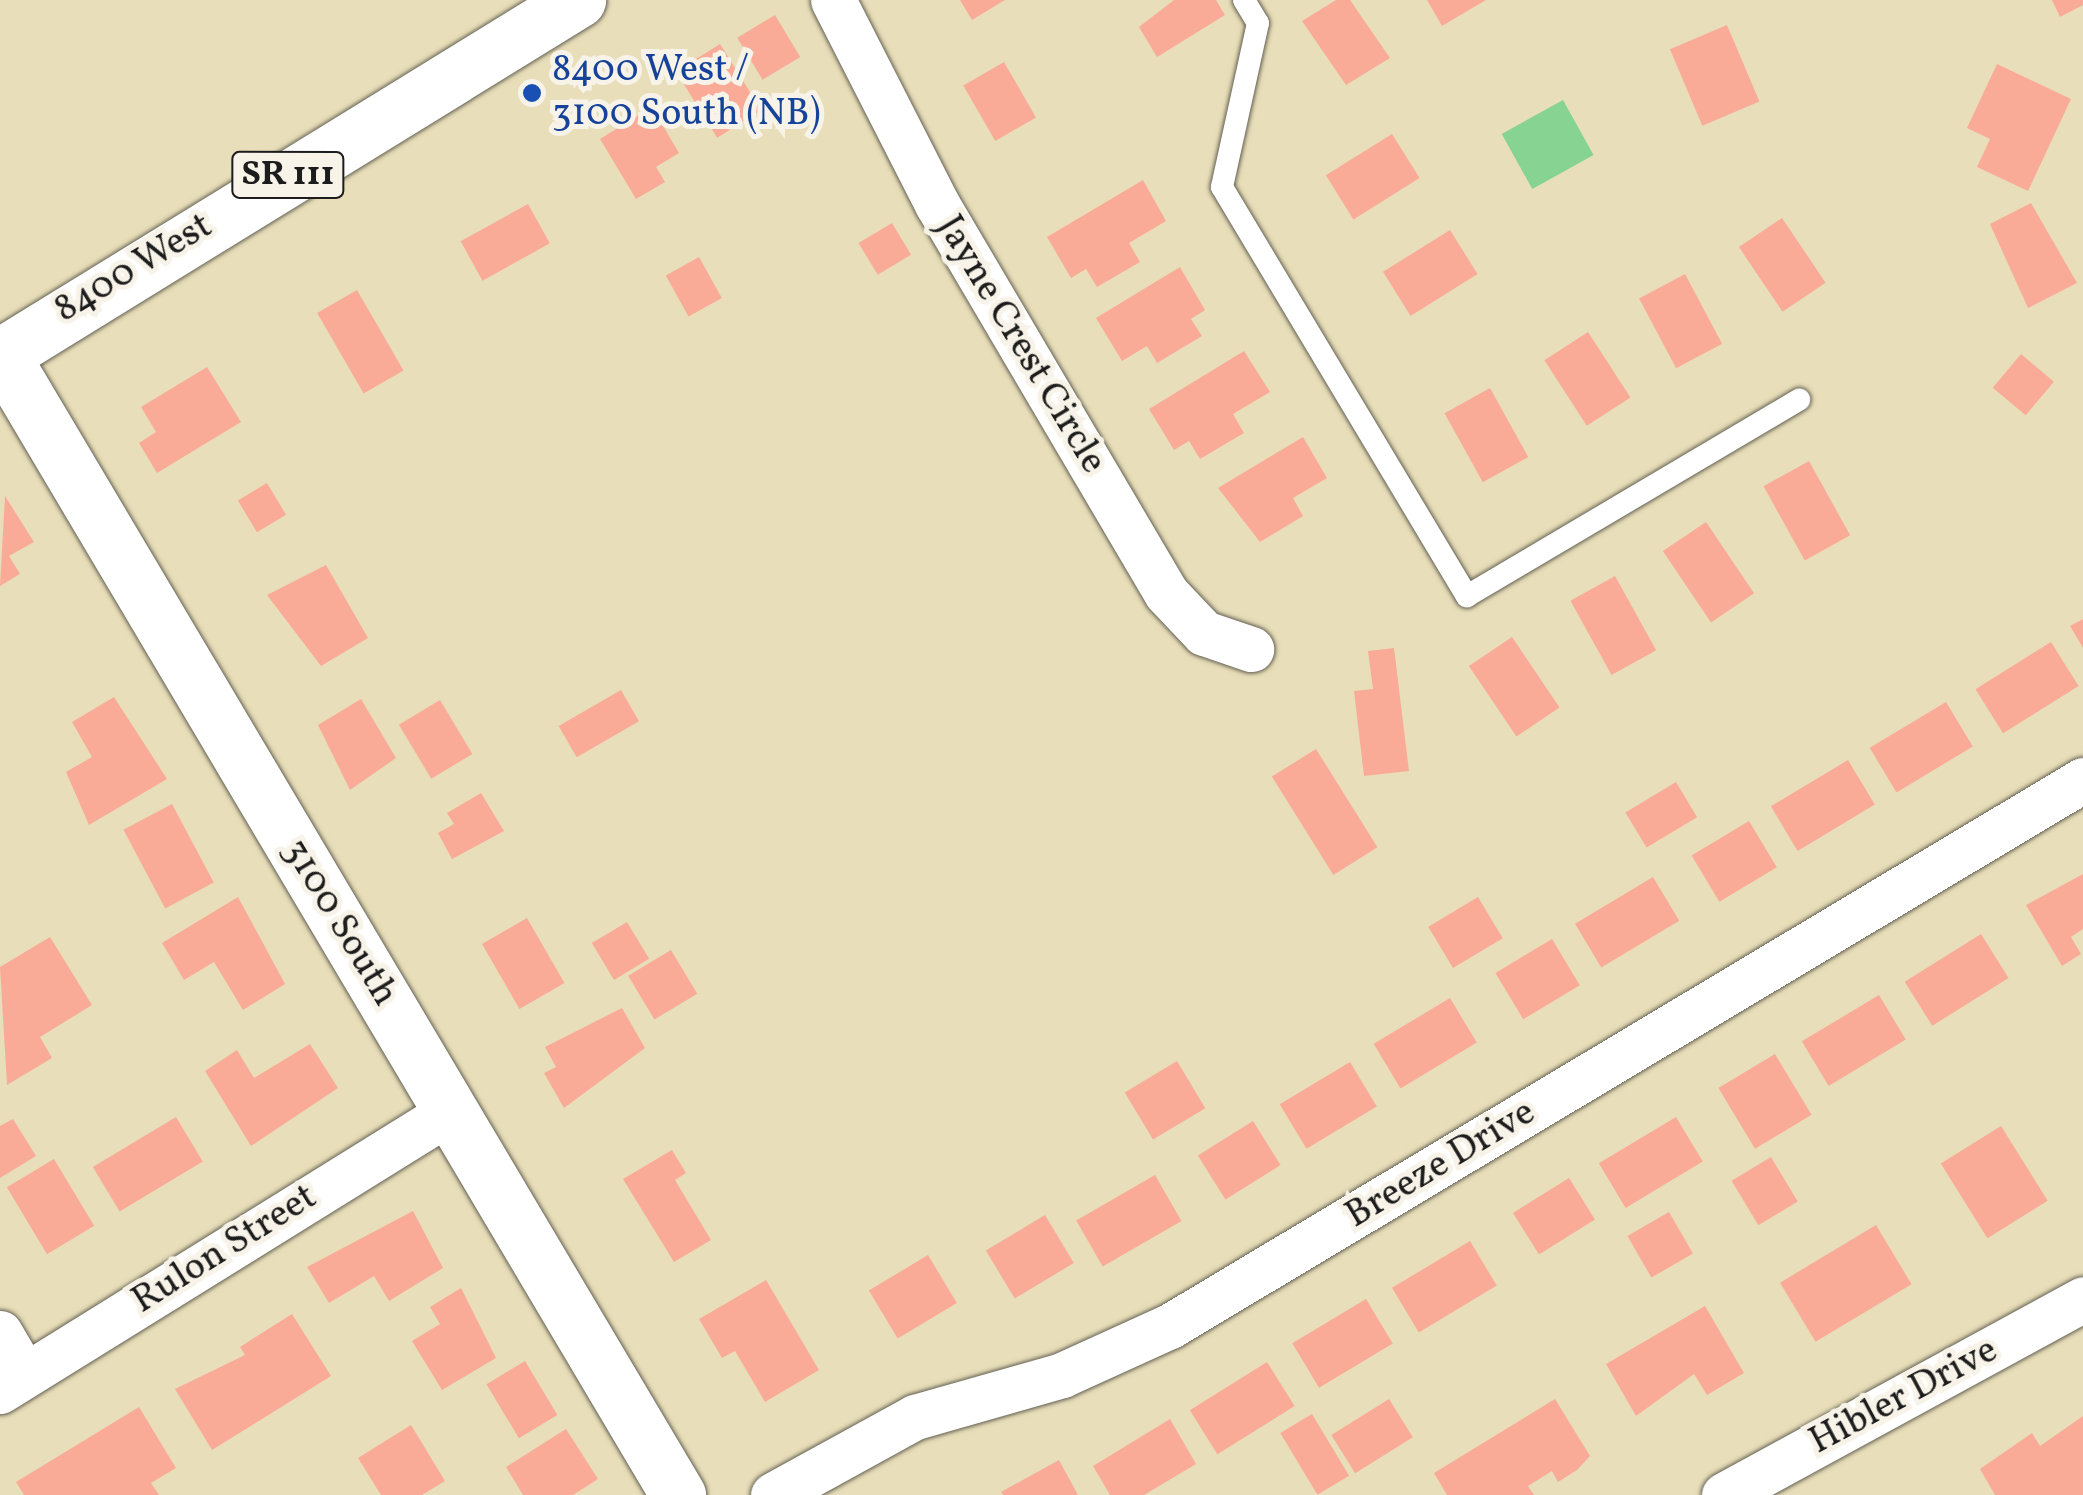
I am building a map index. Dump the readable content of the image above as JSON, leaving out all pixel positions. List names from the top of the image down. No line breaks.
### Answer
{"streets":{"street":["SR 111","8400 West","Jayne Crest Circle","3100 South","Breeze Drive","Rulon Street","Hibler Drive"]},"crossings":[["8400 West","3100 South"],["3100 South","Rulon Street"]],"places":["8400 West / 3100 South (NB)"]}
